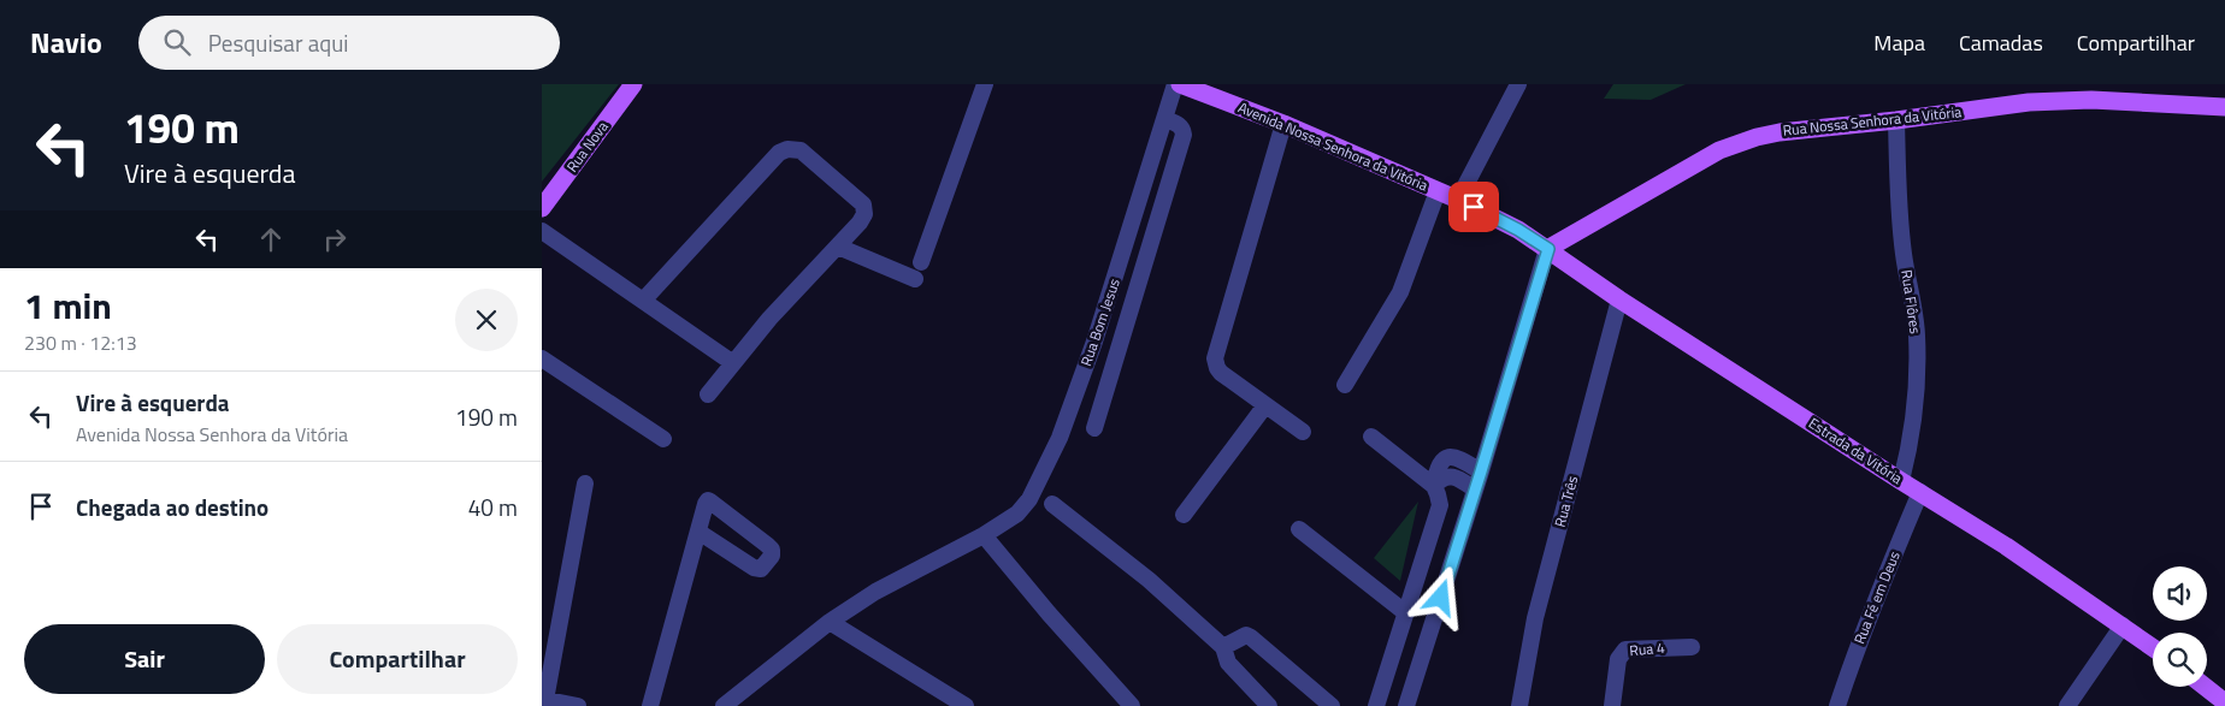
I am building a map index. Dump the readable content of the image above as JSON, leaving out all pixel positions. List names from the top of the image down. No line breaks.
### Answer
{"streets":{"main road":["Rua Nossa Senhora da Vitória","Rua Nova","Avenida Nossa Senhora da Vitória","Estrada da Vitória"],"street":["Rua Flôres","Rua Bom Jesus","Rua Três","Rua Fé em Deus","Rua 4"]},"crossings":[["Rua Nossa Senhora da Vitória","Avenida Nossa Senhora da Vitória"],["Rua Nossa Senhora da Vitória","Rua Flôres"],["Rua Nossa Senhora da Vitória","Estrada da Vitória"],["Avenida Nossa Senhora da Vitória","Estrada da Vitória"],["Rua Flôres","Estrada da Vitória"],["Estrada da Vitória","Rua Três"],["Estrada da Vitória","Rua Fé em Deus"]],"page":{"header":"Navio","search":"Pesquisar aqui","nav":["Mapa","Camadas","Compartilhar"],"turn":["190 m","Vire à esquerda"],"heading":["1 min","230 m · 12:13"],"list":[{"name":"Vire à esquerda","note":"Avenida Nossa Senhora da Vitória","value":"190 m"},{"name":"Chegada ao destino","value":"40 m"}],"buttons":["Sair","Compartilhar"]}}
